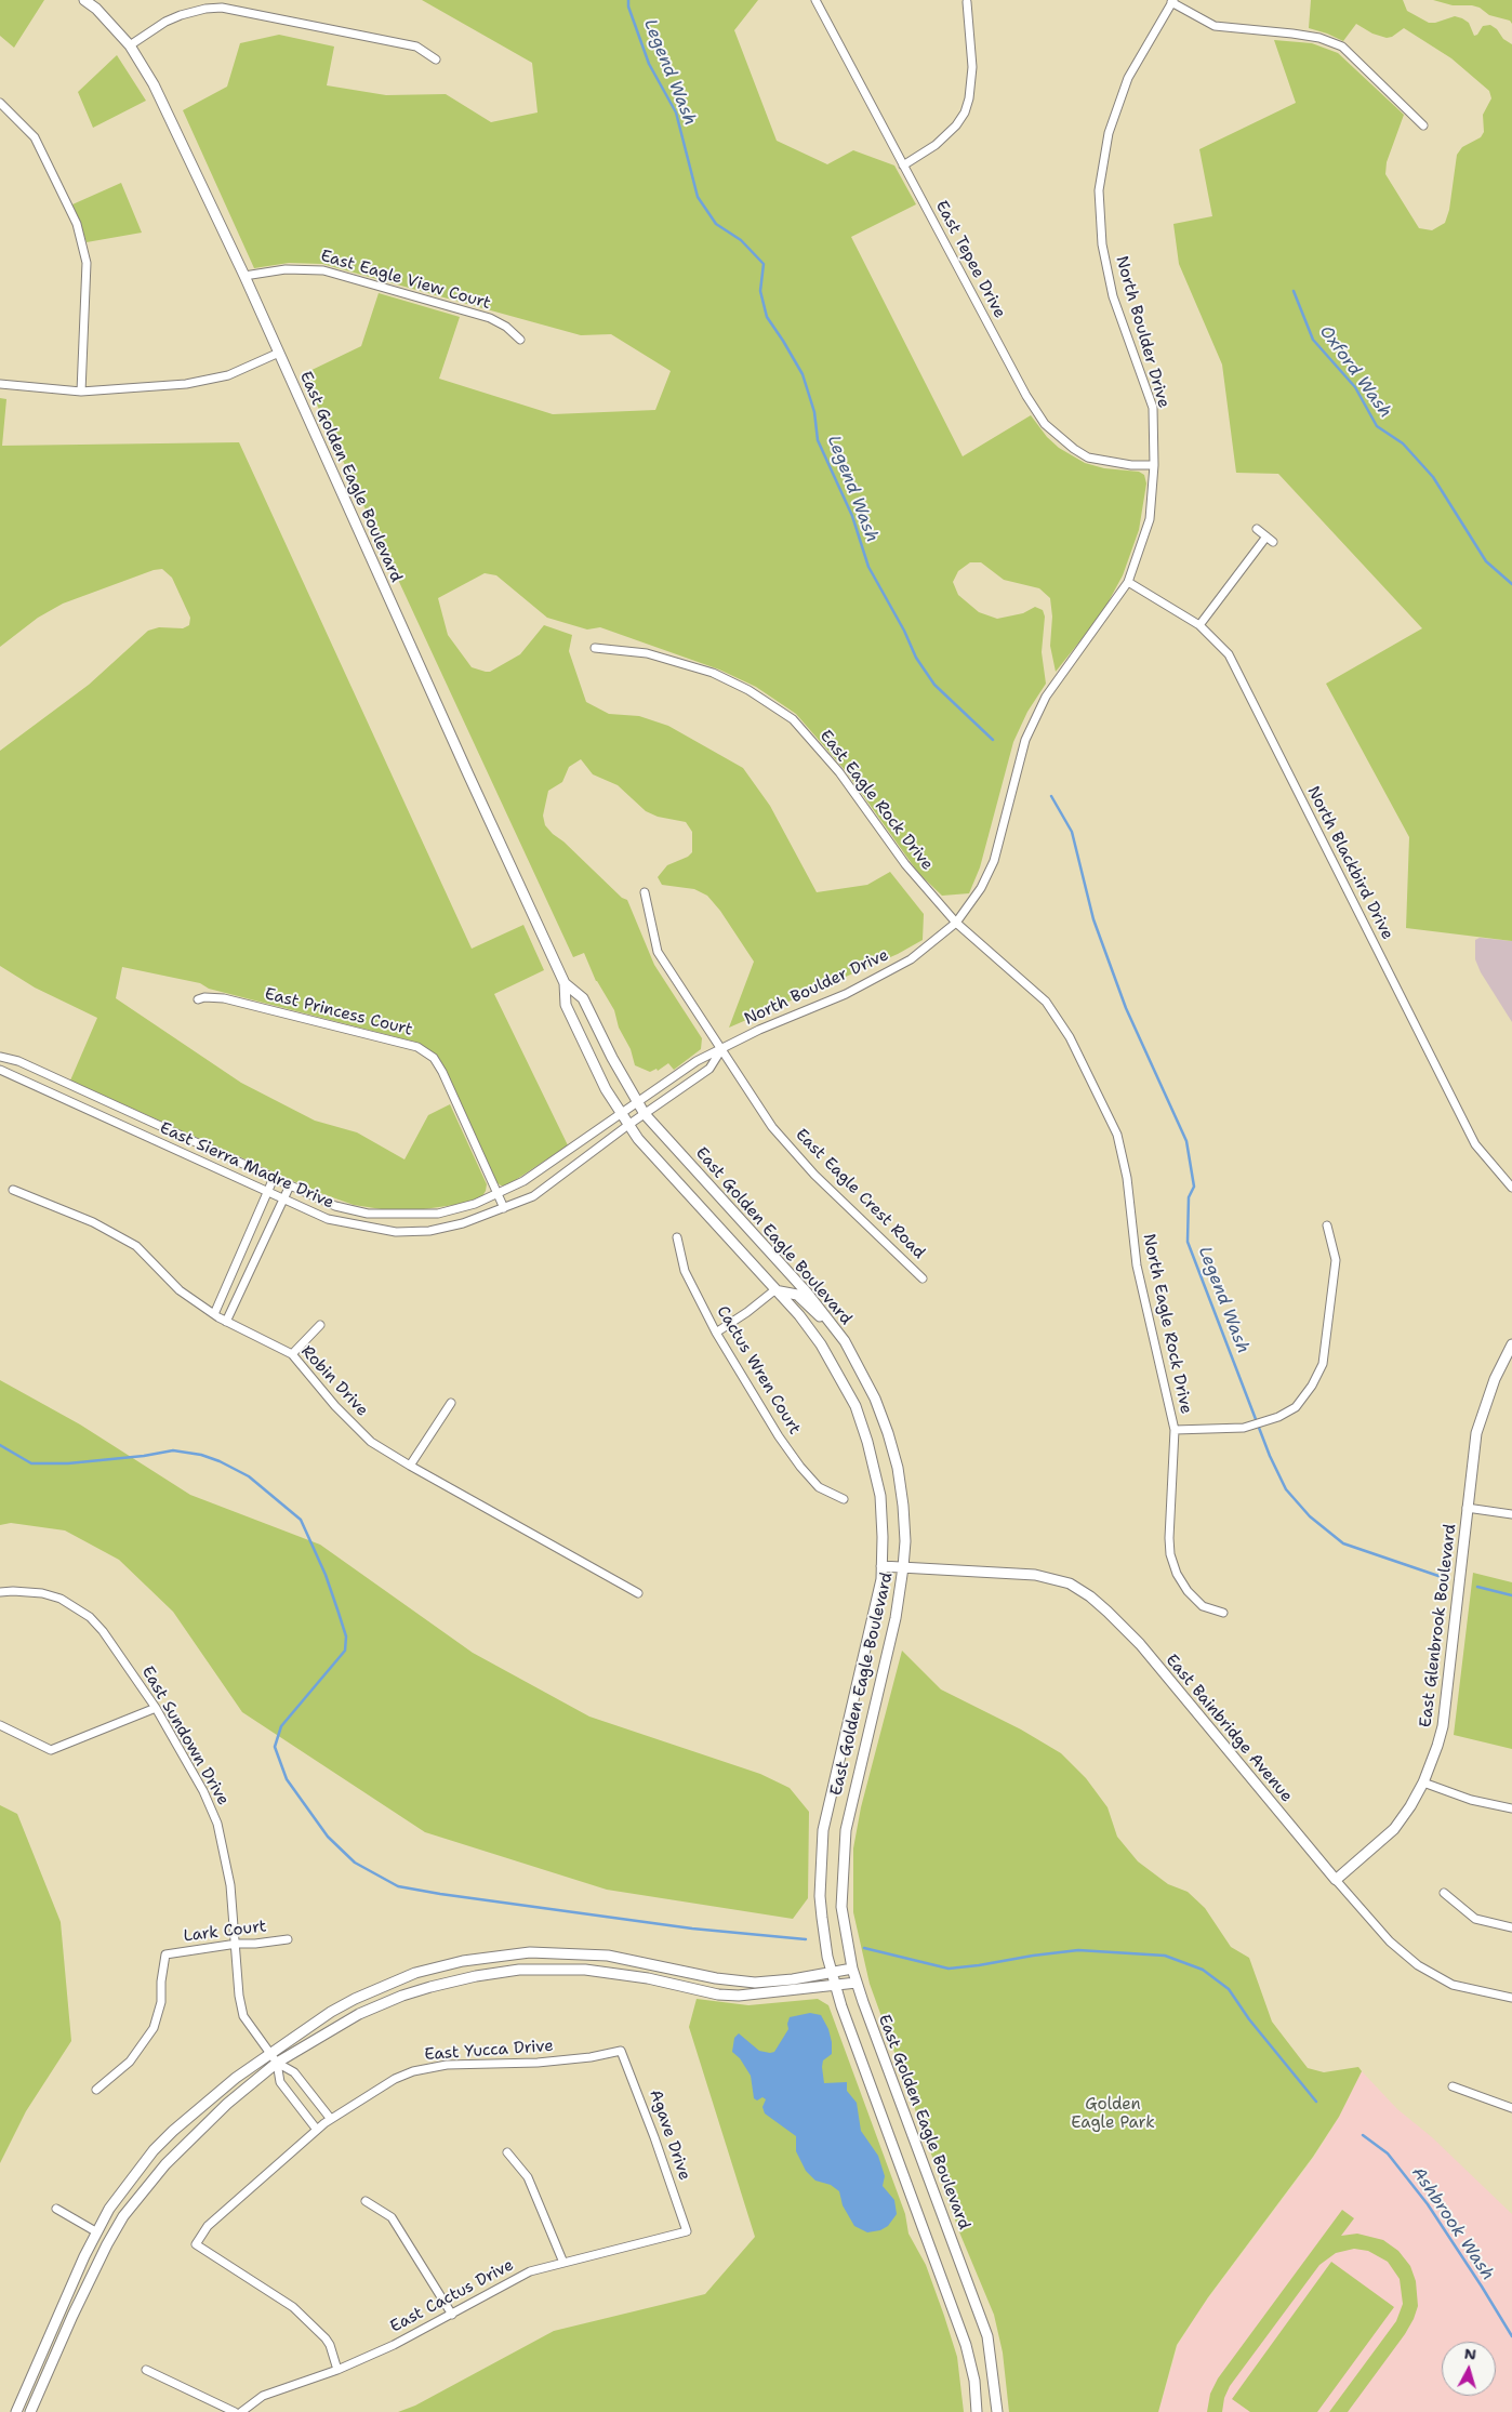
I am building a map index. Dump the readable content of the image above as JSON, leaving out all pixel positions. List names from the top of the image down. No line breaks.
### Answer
{"streets":{"street":["East Tepee Drive","East Eagle View Court","North Boulder Drive","East Golden Eagle Boulevard","East Eagle Rock Drive","North Blackbird Drive","East Princess Court","East Sierra Madre Drive","East Eagle Crest Road","North Eagle Rock Drive","Cactus Wren Court","Robin Drive","East Glenbrook Boulevard","East Bainbridge Avenue","East Sundown Drive","Lark Court","East Yucca Drive","Agave Drive","East Cactus Drive"]},"crossings":[["East Tepee Drive","North Boulder Drive"],["East Eagle View Court","East Golden Eagle Boulevard"],["North Boulder Drive","East Golden Eagle Boulevard"],["North Boulder Drive","East Eagle Rock Drive"],["North Boulder Drive","North Blackbird Drive"],["North Boulder Drive","East Sierra Madre Drive"],["North Boulder Drive","East Eagle Crest Road"],["East Golden Eagle Boulevard","East Sierra Madre Drive"],["East Golden Eagle Boulevard","East Bainbridge Avenue"],["East Eagle Rock Drive","North Eagle Rock Drive"],["East Princess Court","East Sierra Madre Drive"],["East Glenbrook Boulevard","East Bainbridge Avenue"],["East Sundown Drive","Lark Court"],["East Sundown Drive","East Yucca Drive"],["East Yucca Drive","Agave Drive"],["East Yucca Drive","East Cactus Drive"],["Agave Drive","East Cactus Drive"]],"water":["Legend Wash","Oxford Wash","Ashbrook Wash"],"parks":["Golden Eagle Park"],"north":"top"}
